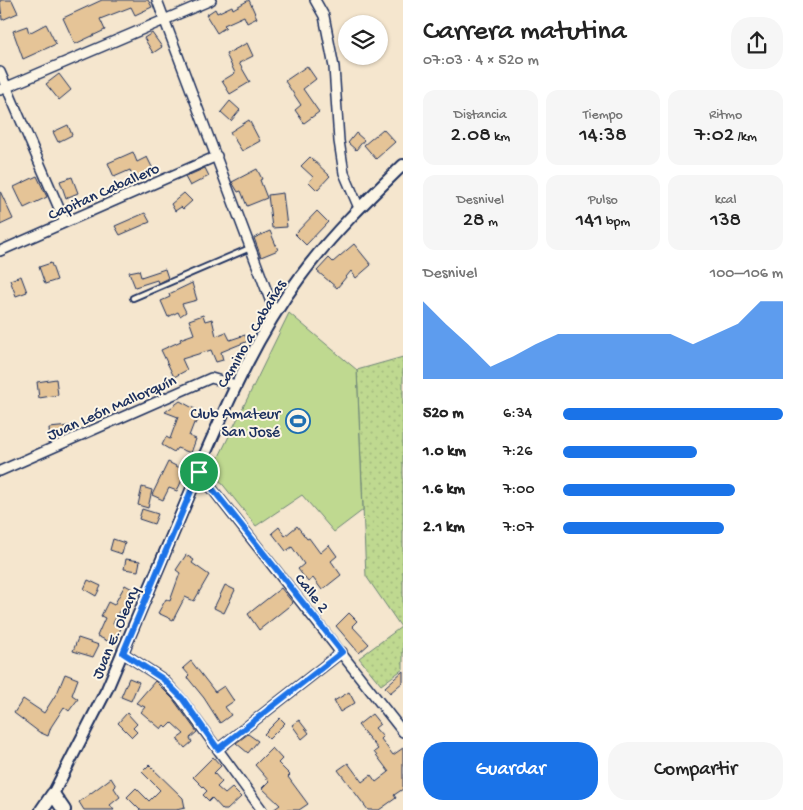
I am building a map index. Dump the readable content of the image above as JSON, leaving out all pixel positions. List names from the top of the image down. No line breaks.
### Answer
{"streets":{"main road":["Juan E. Oleary"],"street":["Capitan Caballero","Camino a Cabañas","Juan León Mallorquín","Calle 2"]},"crossings":[["Camino a Cabañas","Juan León Mallorquín"],["Camino a Cabañas","Juan E. Oleary"],["Calle 2","Juan E. Oleary"]],"places":{"sports":["Club Amateur San José"]},"page":{"heading":["Carrera matutina","07:03 · 4 × 520 m"],"stats":[["Distancia","2.08 km"],["Tiempo","14:38"],["Ritmo","7:02 /km"],["Desnivel","28 m"],["Pulso","141 bpm"],["kcal","138"]],"chart":["Desnivel","100–106 m"],"list":[{"name":"520 m","note":"6:34"},{"name":"1.0 km","note":"7:26"},{"name":"1.6 km","note":"7:00"},{"name":"2.1 km","note":"7:07"}],"buttons":["Guardar","Compartir"]}}
